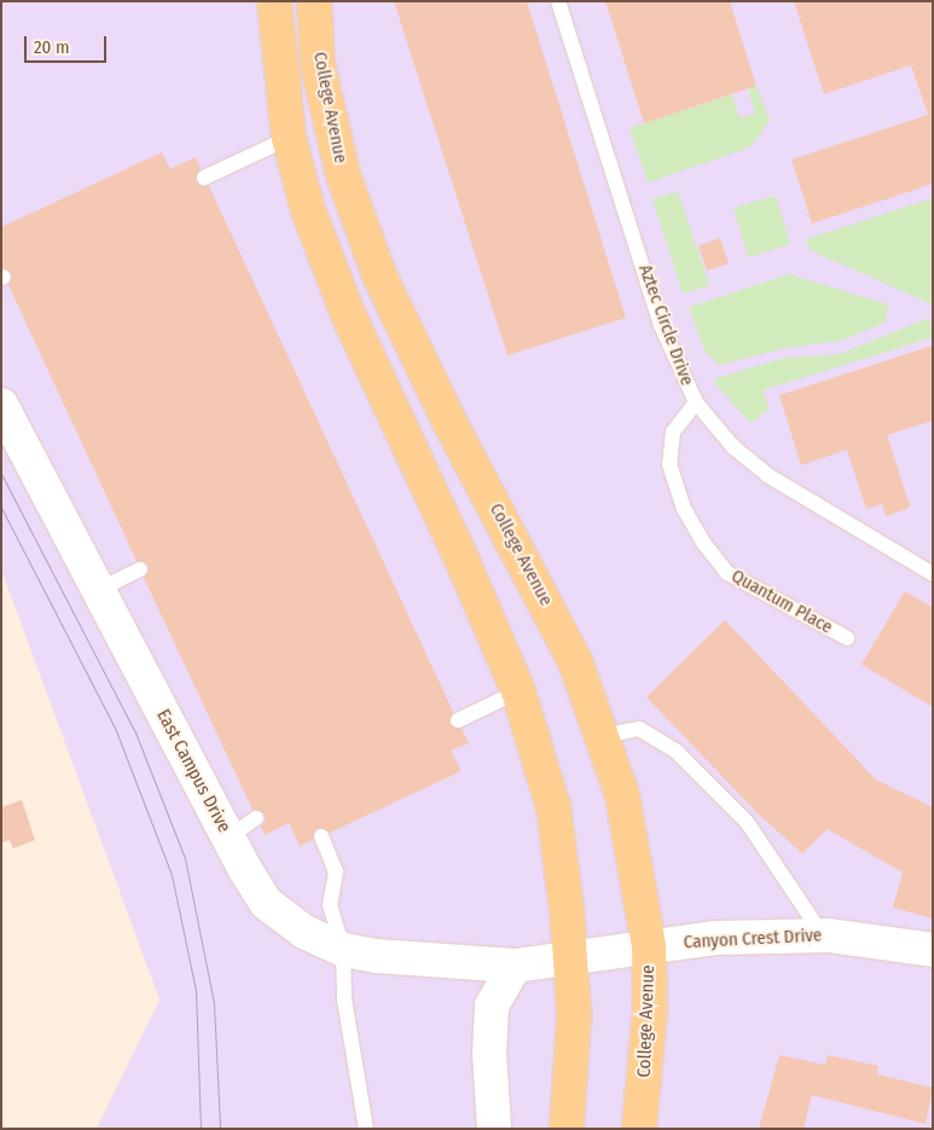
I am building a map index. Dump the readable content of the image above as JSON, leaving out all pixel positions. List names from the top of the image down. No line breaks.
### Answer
{"streets":{"main road":["College Avenue"],"street":["East Campus Drive","Canyon Crest Drive"],"lane":["Aztec Circle Drive","Quantum Place"]},"crossings":[["College Avenue","Canyon Crest Drive"],["Aztec Circle Drive","Quantum Place"],["East Campus Drive","Canyon Crest Drive"]],"scale_bar":"20 m"}
